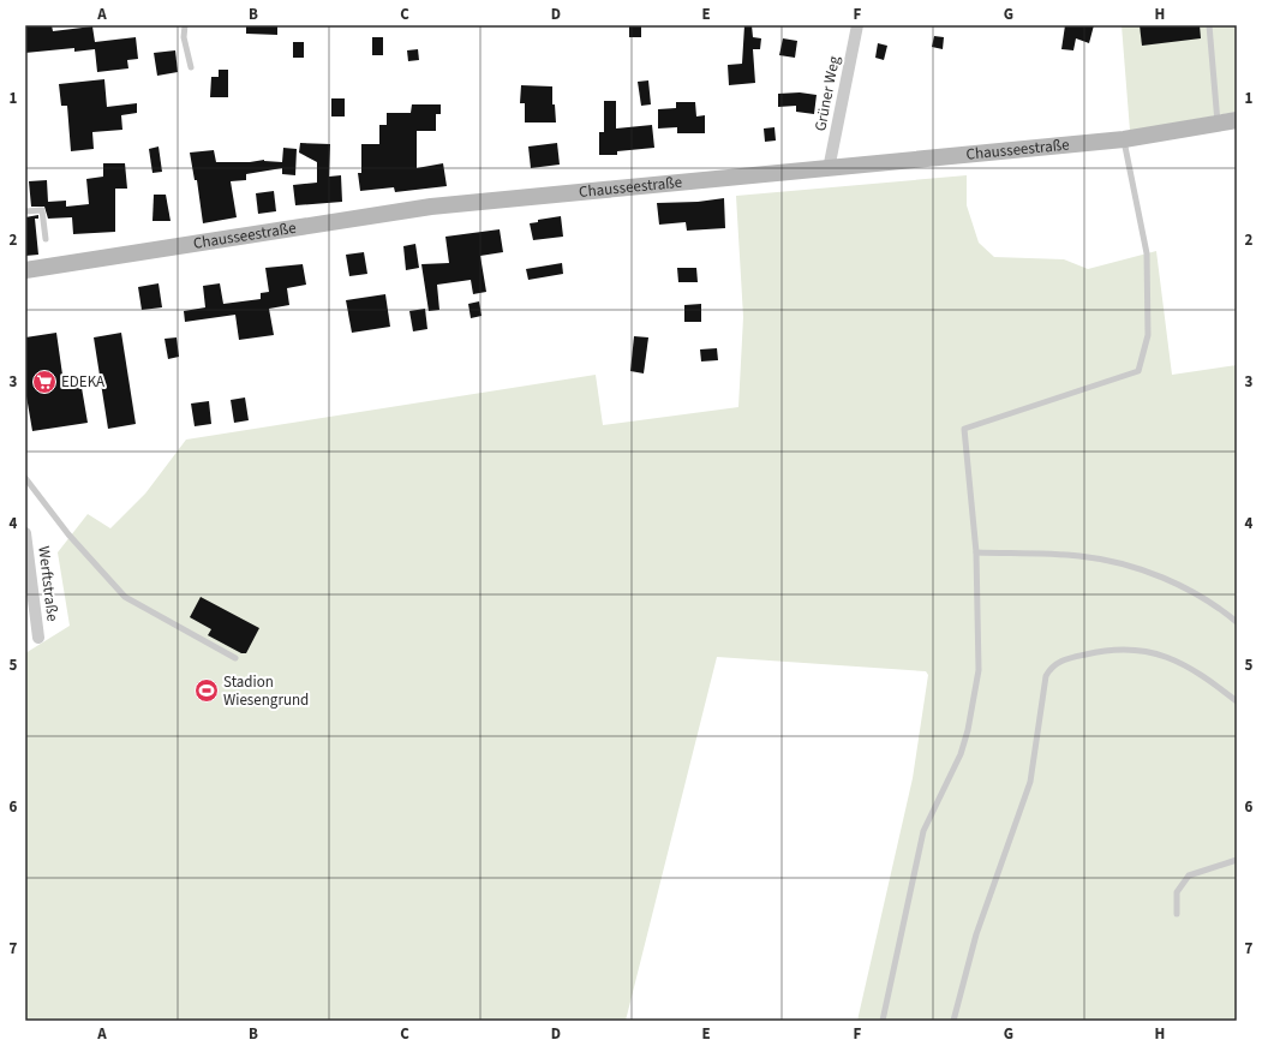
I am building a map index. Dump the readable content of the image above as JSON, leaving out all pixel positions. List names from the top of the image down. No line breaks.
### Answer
{"streets":{"main road":["Chausseestraße"],"street":["Grüner Weg","Werftstraße"]},"crossings":[["Grüner Weg","Chausseestraße"]],"places":{"supermarket":["EDEKA"],"sports":["Stadion Wiesengrund"]},"grid":{"columns":["A","B","C","D","E","F","G","H"],"rows":["1","2","3","4","5","6","7"]}}
